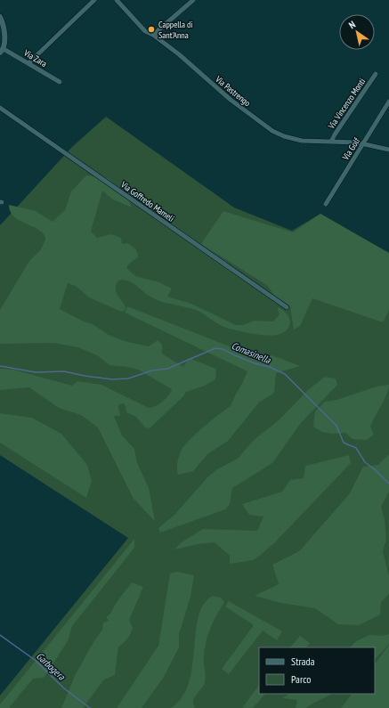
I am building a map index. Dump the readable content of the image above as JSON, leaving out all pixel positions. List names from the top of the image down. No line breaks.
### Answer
{"streets":{"street":["Via Zara","Via Pastrengo","Via Vincenzo Monti","Via Golf","Via Goffredo Mameli"]},"crossings":[["Via Pastrengo","Via Vincenzo Monti"],["Via Pastrengo","Via Golf"]],"water":["Comasinella","Garbogera"],"places":["Cappella di Sant'Anna"],"legend":["Strada","Parco"],"north":"top left"}
